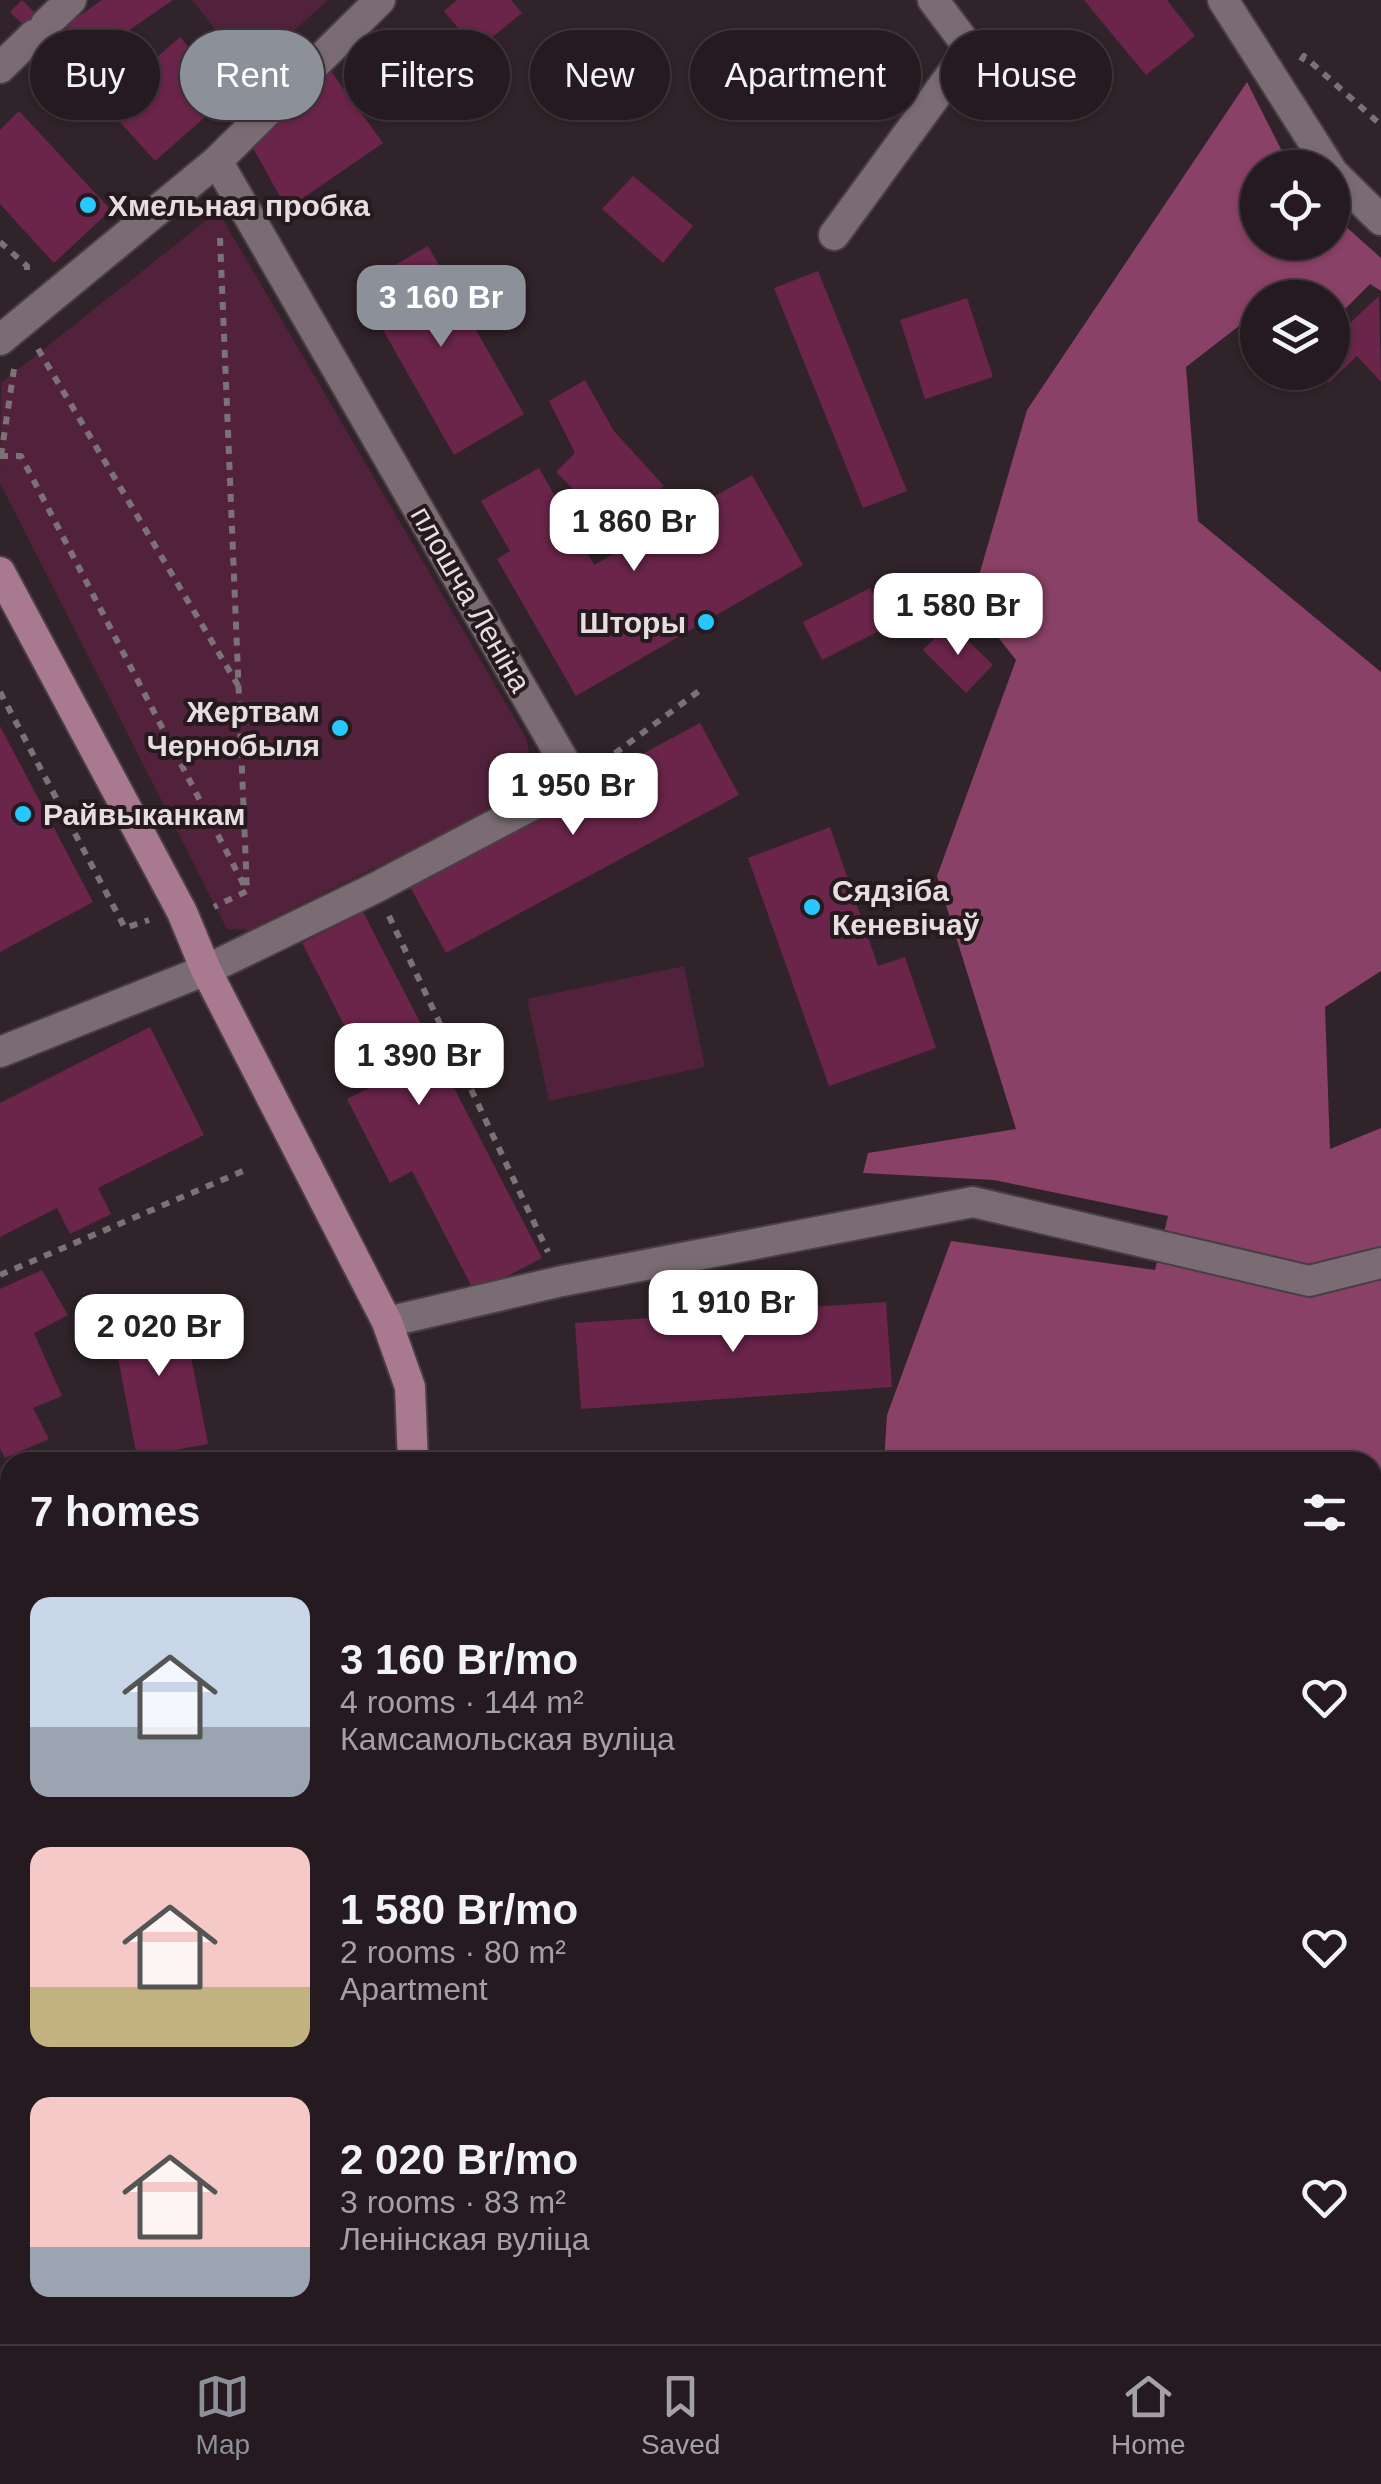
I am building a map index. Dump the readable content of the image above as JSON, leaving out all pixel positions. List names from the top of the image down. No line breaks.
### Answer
{"streets":{"street":["плошча Леніна"]},"places":["Хмельная пробка","Шторы","Жертвам Чернобыля","Райвыканкам","Сядзіба Кеневічаў"],"page":{"chip":["Buy","Rent","Filters","New","Apartment","House"],"price":["3 160 Br","1 860 Br","1 580 Br","1 950 Br","1 390 Br","1 910 Br","2 020 Br"],"heading":"7 homes","list":[{"name":"3 160 Br/mo","note":"4 rooms · 144 m² · Камсамольская вуліца"},{"name":"1 580 Br/mo","note":"2 rooms · 80 m² · Apartment"},{"name":"2 020 Br/mo","note":"3 rooms · 83 m² · Ленінская вуліца"}],"tabs":["Map","Saved","Home"]}}
